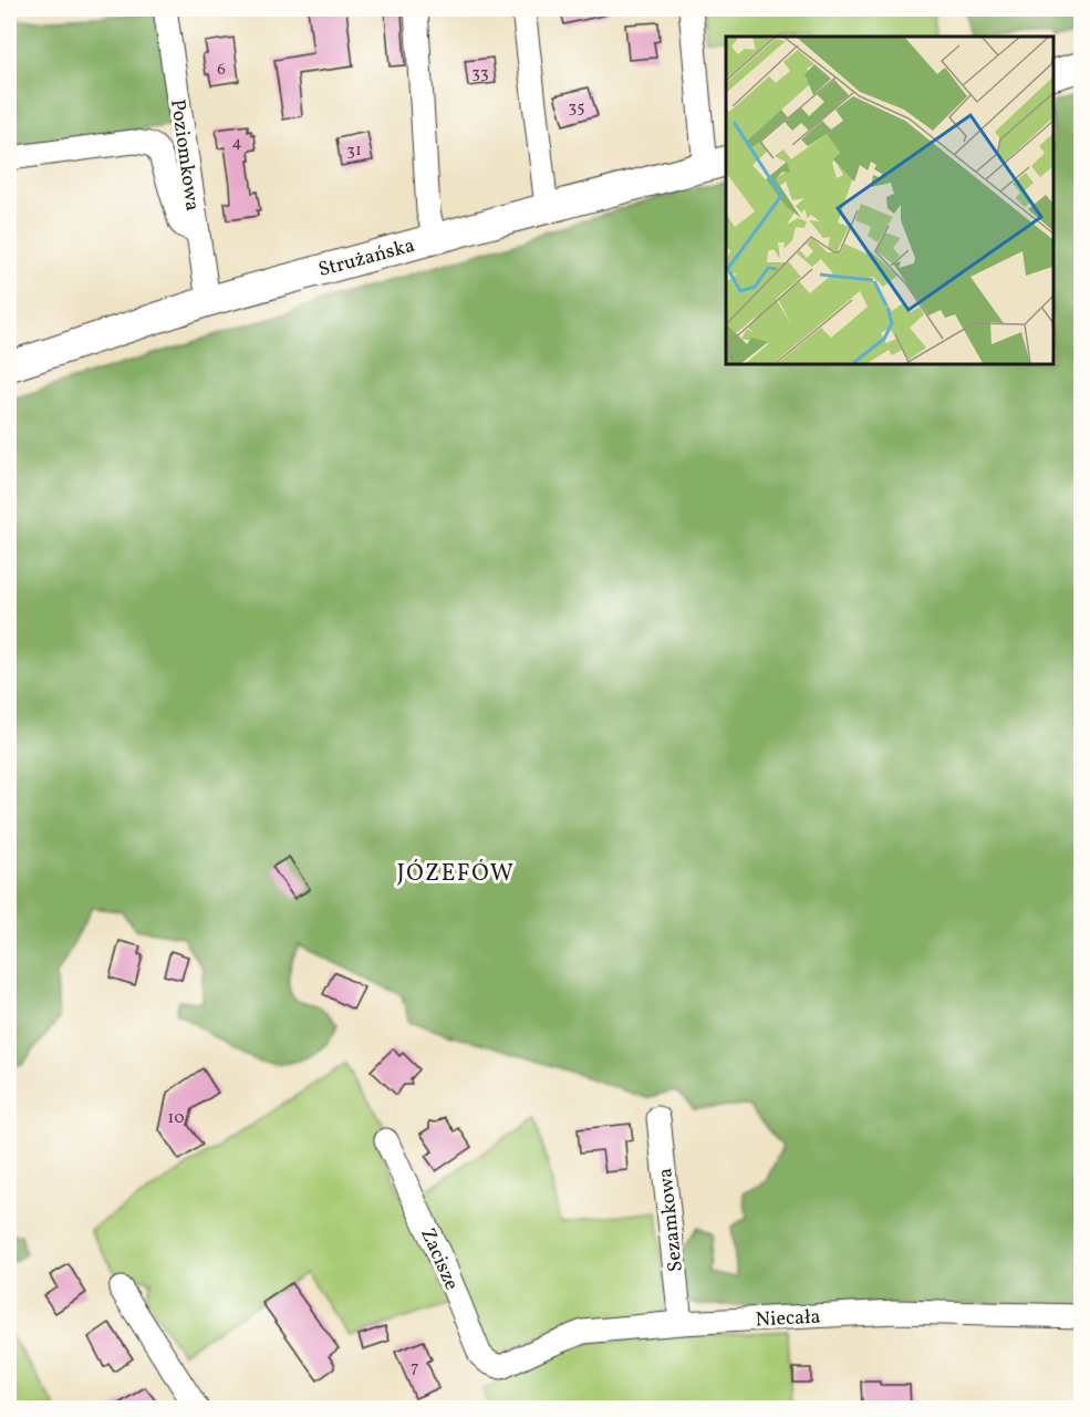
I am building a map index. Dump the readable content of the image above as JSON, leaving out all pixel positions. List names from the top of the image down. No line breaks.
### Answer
{"streets":{"main road":["Strużańska"],"street":["Poziomkowa","Sezamkowa","Zacisze","Niecała"]},"crossings":[["Poziomkowa","Strużańska"],["Sezamkowa","Niecała"],["Zacisze","Niecała"]],"districts":["JÓZEFÓW"],"house_numbers":["6","33","35","4","31","10","7"]}
